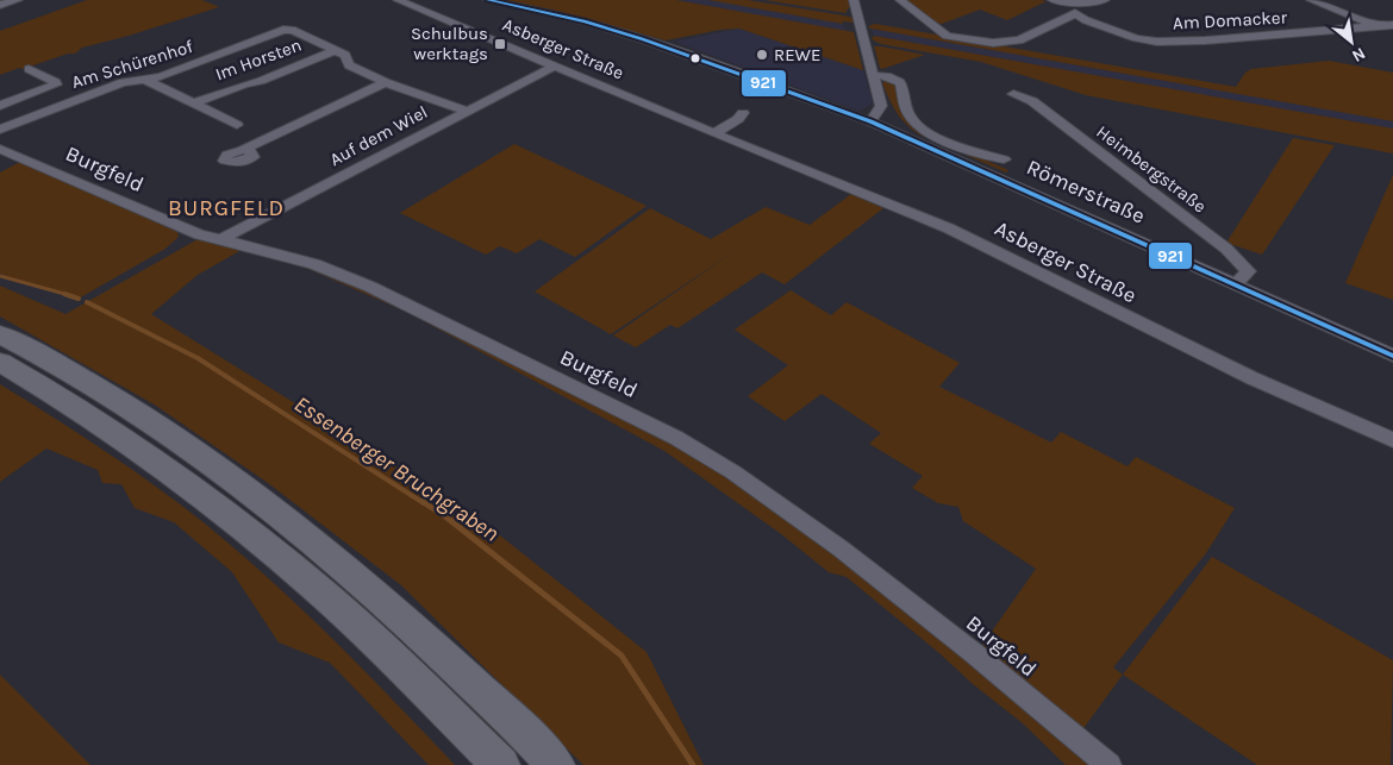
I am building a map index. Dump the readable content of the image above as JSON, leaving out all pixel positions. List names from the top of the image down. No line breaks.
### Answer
{"streets":{"street":["Am Domacker","Asberger Straße","Im Horsten","Am Schürenhof","Auf dem Wiel","Burgfeld","Heimbergstraße","Römerstraße"]},"crossings":[["Asberger Straße","Auf dem Wiel"],["Im Horsten","Am Schürenhof"],["Am Schürenhof","Auf dem Wiel"],["Auf dem Wiel","Burgfeld"],["Heimbergstraße","Römerstraße"]],"districts":["BURGFELD"],"water":["Essenberger Bruchgraben"],"places":{"transit":["Schulbus werktags"],"other":["REWE"]},"lines":["transit line 921"],"north":"bottom right"}
